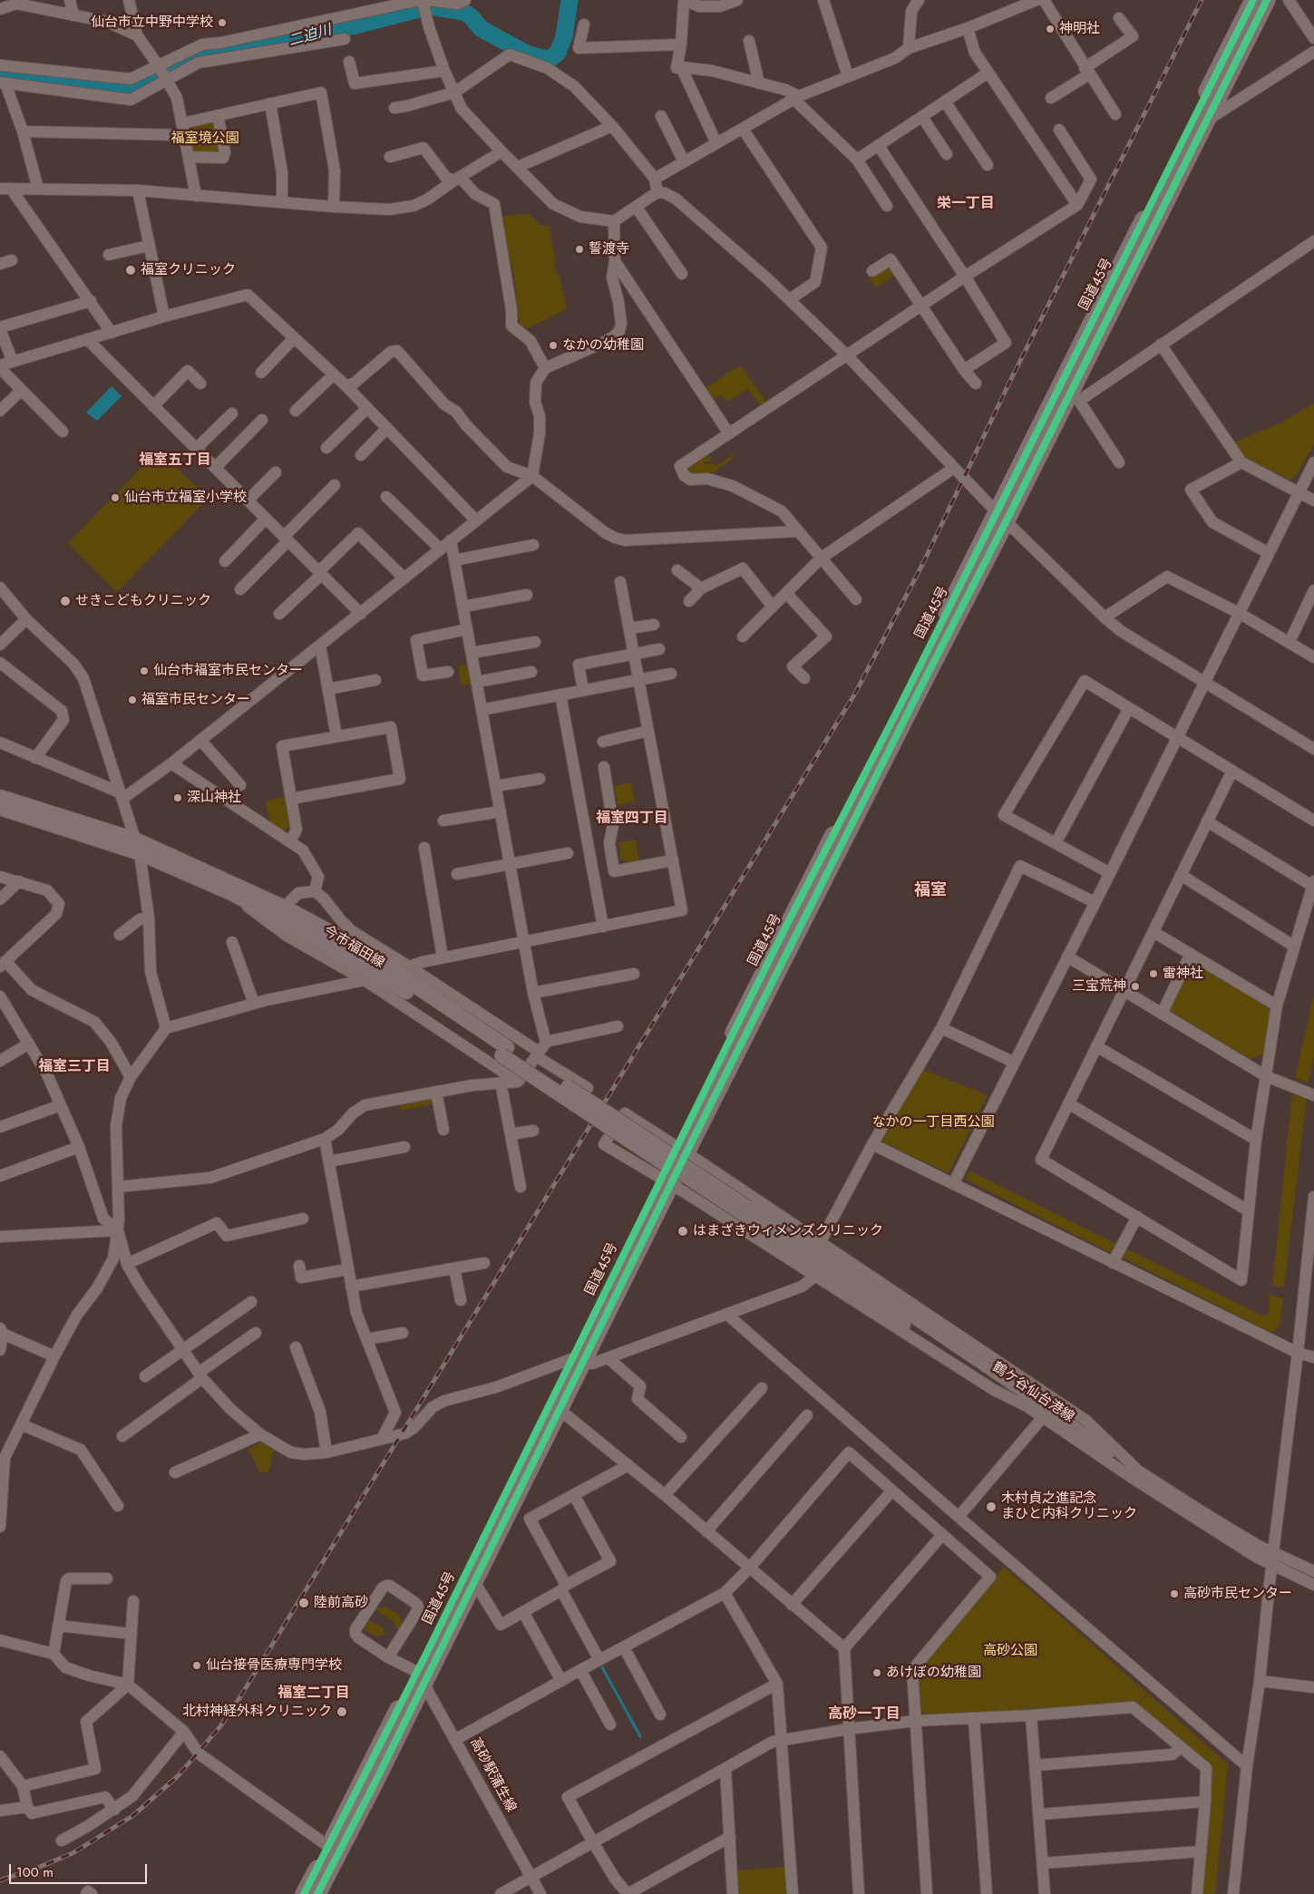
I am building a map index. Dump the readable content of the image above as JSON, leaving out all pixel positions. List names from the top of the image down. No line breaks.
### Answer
{"streets":{"highway":["国道45号"],"main road":["今市福田線"],"street":["鶴ケ谷仙台港線","高砂駅蒲生線"]},"crossings":[["国道45号","今市福田線"],["国道45号","高砂駅蒲生線"]],"districts":["栄一丁目","福室五丁目","福室四丁目","福室","福室三丁目","福室二丁目","高砂一丁目"],"water":["二迫川"],"parks":["福室境公園","なかの一丁目西公園","高砂公園"],"places":["仙台市立中野中学校","神明社","誓渡寺","福室クリニック","なかの幼稚園","仙台市立福室小学校","せきこどもクリニック","仙台市福室市民センター","福室市民センター","深山神社","雷神社","三宝荒神","はまざきウィメンズクリニック","木村貞之進記念 まひと内科クリニック","高砂市民センター","陸前高砂","仙台接骨医療専門学校","あけぼの幼稚園","北村神経外科クリニック"],"scale_bar":"100 m"}
